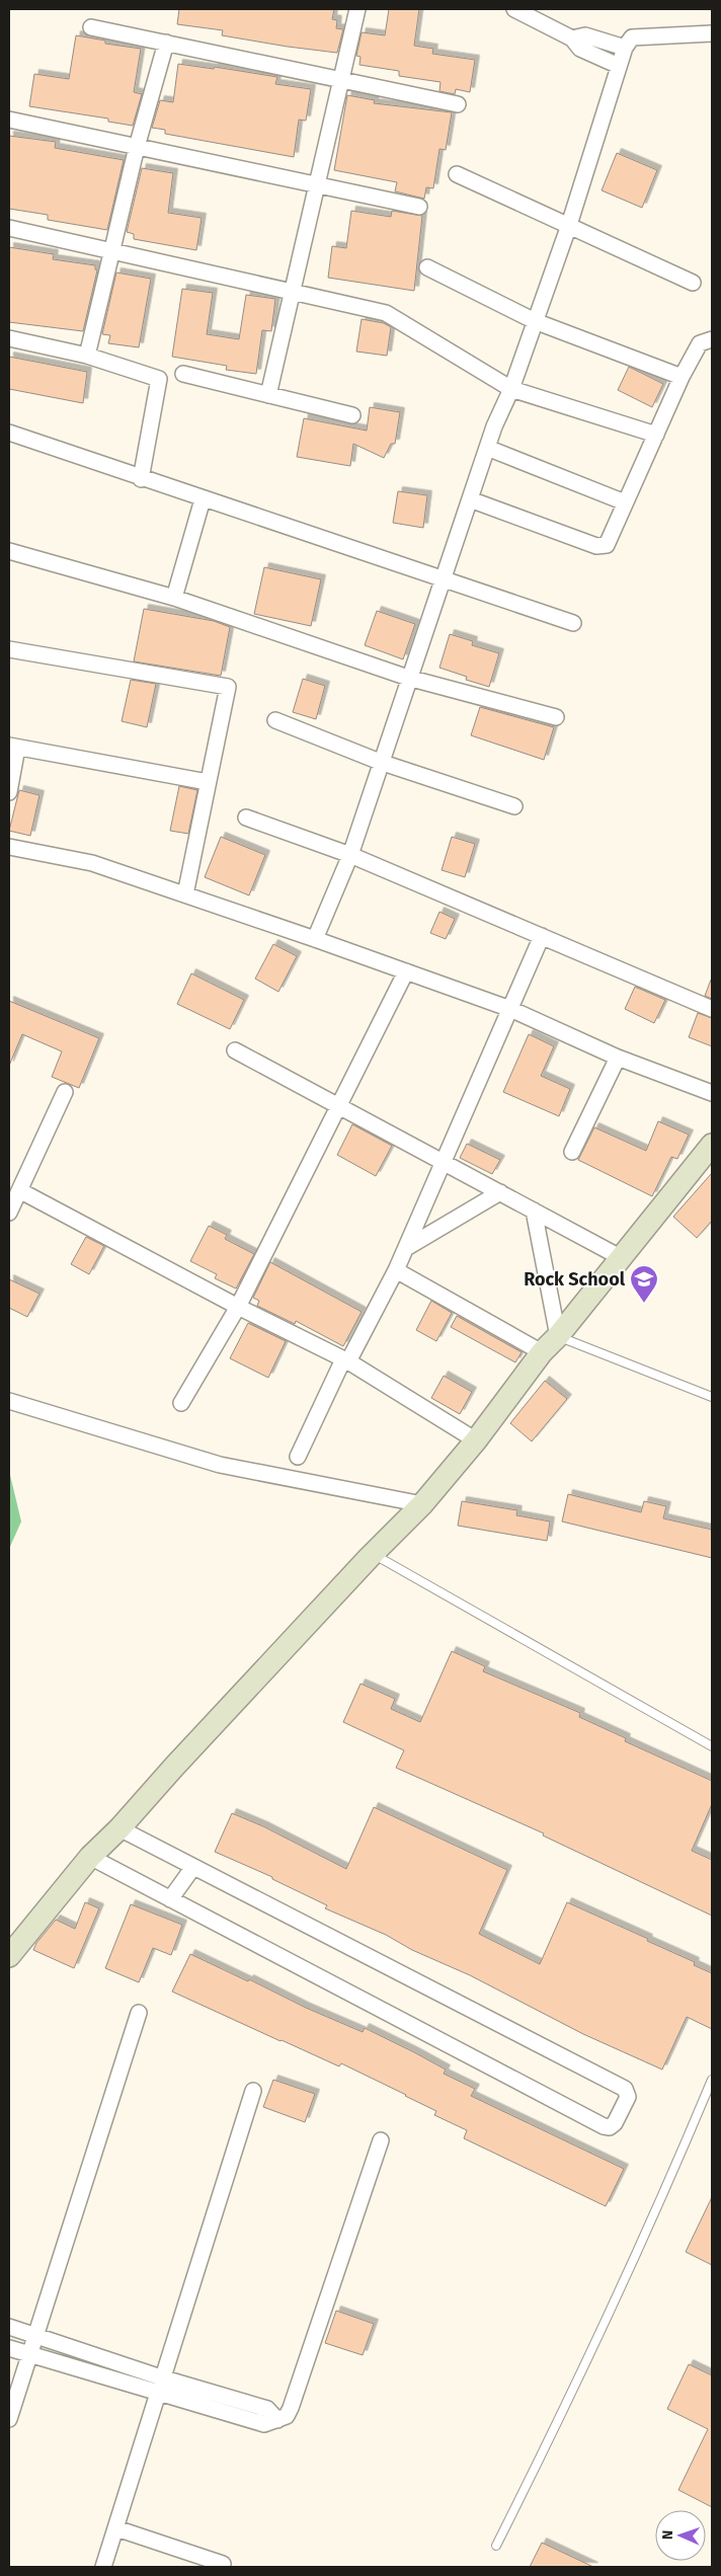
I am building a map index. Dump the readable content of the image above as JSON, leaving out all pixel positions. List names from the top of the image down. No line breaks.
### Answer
{"places":{"school or university":["Rock School"]},"north":"left"}
